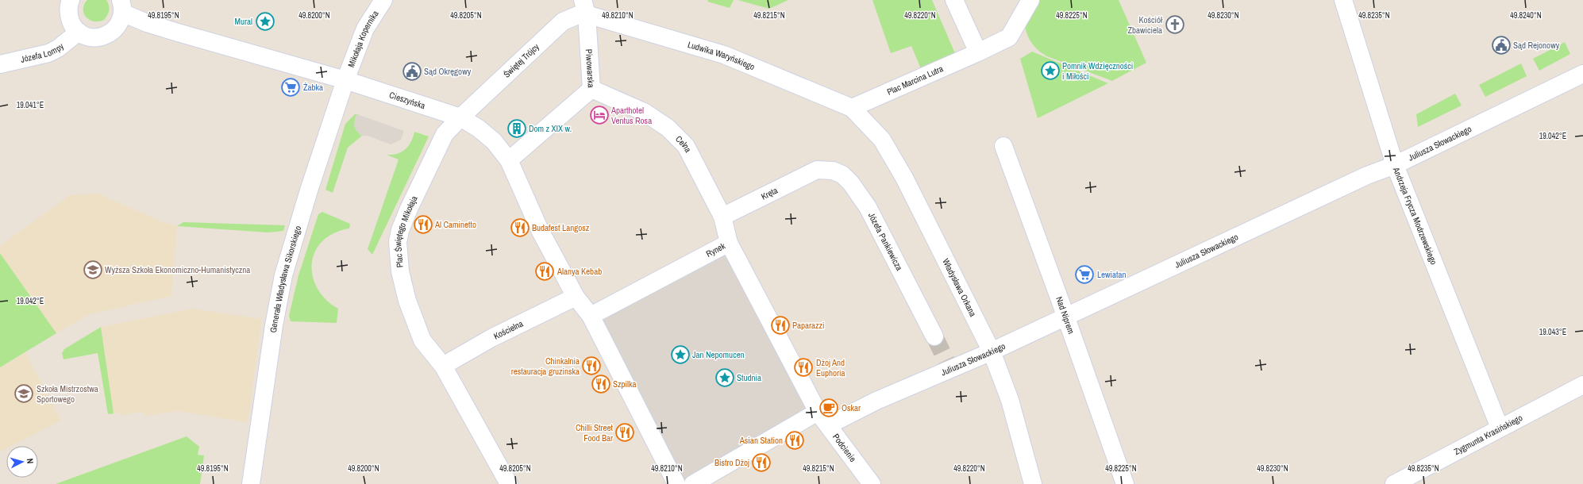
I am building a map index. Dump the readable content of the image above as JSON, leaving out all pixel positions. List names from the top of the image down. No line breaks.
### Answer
{"streets":{"street":["Mikołaja Kopernika","Józefa Lompy","Ludwika Waryńskiego","Świętej Trójcy","Piwowarska","Plac Marcina Lutra","Cieszyńska","Juliusza Słowackiego","Celna","Kręta","Andrzeja Frycza Modrzewskiego","Plac Świętego Mikołaja","Józefa Pankiewicza","Rynek","Generała Władysława Sikorskiego","Władysława Orkana","Nad Niprem","Kościelna","Zygmunta Krasińskiego","Podcienie"]},"crossings":[["Mikołaja Kopernika","Cieszyńska"],["Mikołaja Kopernika","Generała Władysława Sikorskiego"],["Ludwika Waryńskiego","Świętej Trójcy"],["Ludwika Waryńskiego","Piwowarska"],["Ludwika Waryńskiego","Plac Marcina Lutra"],["Ludwika Waryńskiego","Władysława Orkana"],["Świętej Trójcy","Piwowarska"],["Świętej Trójcy","Cieszyńska"],["Świętej Trójcy","Plac Świętego Mikołaja"],["Piwowarska","Cieszyńska"],["Piwowarska","Celna"],["Plac Marcina Lutra","Władysława Orkana"],["Cieszyńska","Plac Świętego Mikołaja"],["Cieszyńska","Rynek"],["Cieszyńska","Generała Władysława Sikorskiego"],["Cieszyńska","Kościelna"],["Juliusza Słowackiego","Andrzeja Frycza Modrzewskiego"],["Juliusza Słowackiego","Rynek"],["Juliusza Słowackiego","Władysława Orkana"],["Juliusza Słowackiego","Nad Niprem"],["Juliusza Słowackiego","Podcienie"],["Celna","Kręta"],["Celna","Rynek"],["Kręta","Józefa Pankiewicza"],["Andrzeja Frycza Modrzewskiego","Zygmunta Krasińskiego"],["Plac Świętego Mikołaja","Kościelna"],["Rynek","Podcienie"]],"places":{"place":["Mural","Pomnik Wdzięczności i Miłości","Jan Nepomucen","Studnia"],"church":["Kościół Zbawiciela"],"public building":["Sąd Rejonowy","Sąd Okręgowy"],"supermarket":["Żabka","Lewiatan"],"hotel":["Aparthotel Ventus Rosa"],"building":["Dom z XIX w."],"restaurant":["Al Caminetto","Budafest Langosz","Alanya Kebab","Paparazzi","Chinkalnia restauracja gruzinska","Dżoj And Euphoria","Szpilka","Chilli Street Food Bar","Asian Station","Bistro Dżoj"],"school or university":["Wyższa Szkoła Ekonomiczno-Humanistyczna","Szkoła Mistrzostwa Sportowego"],"cafe":["Oskar"]},"north":"right","coordinates":["49.8195°N","49.8200°N","49.8205°N","49.8210°N","49.8215°N","49.8220°N","49.8225°N","49.8230°N","49.8235°N","49.8240°N","19.041°E","19.042°E","19.043°E"]}
